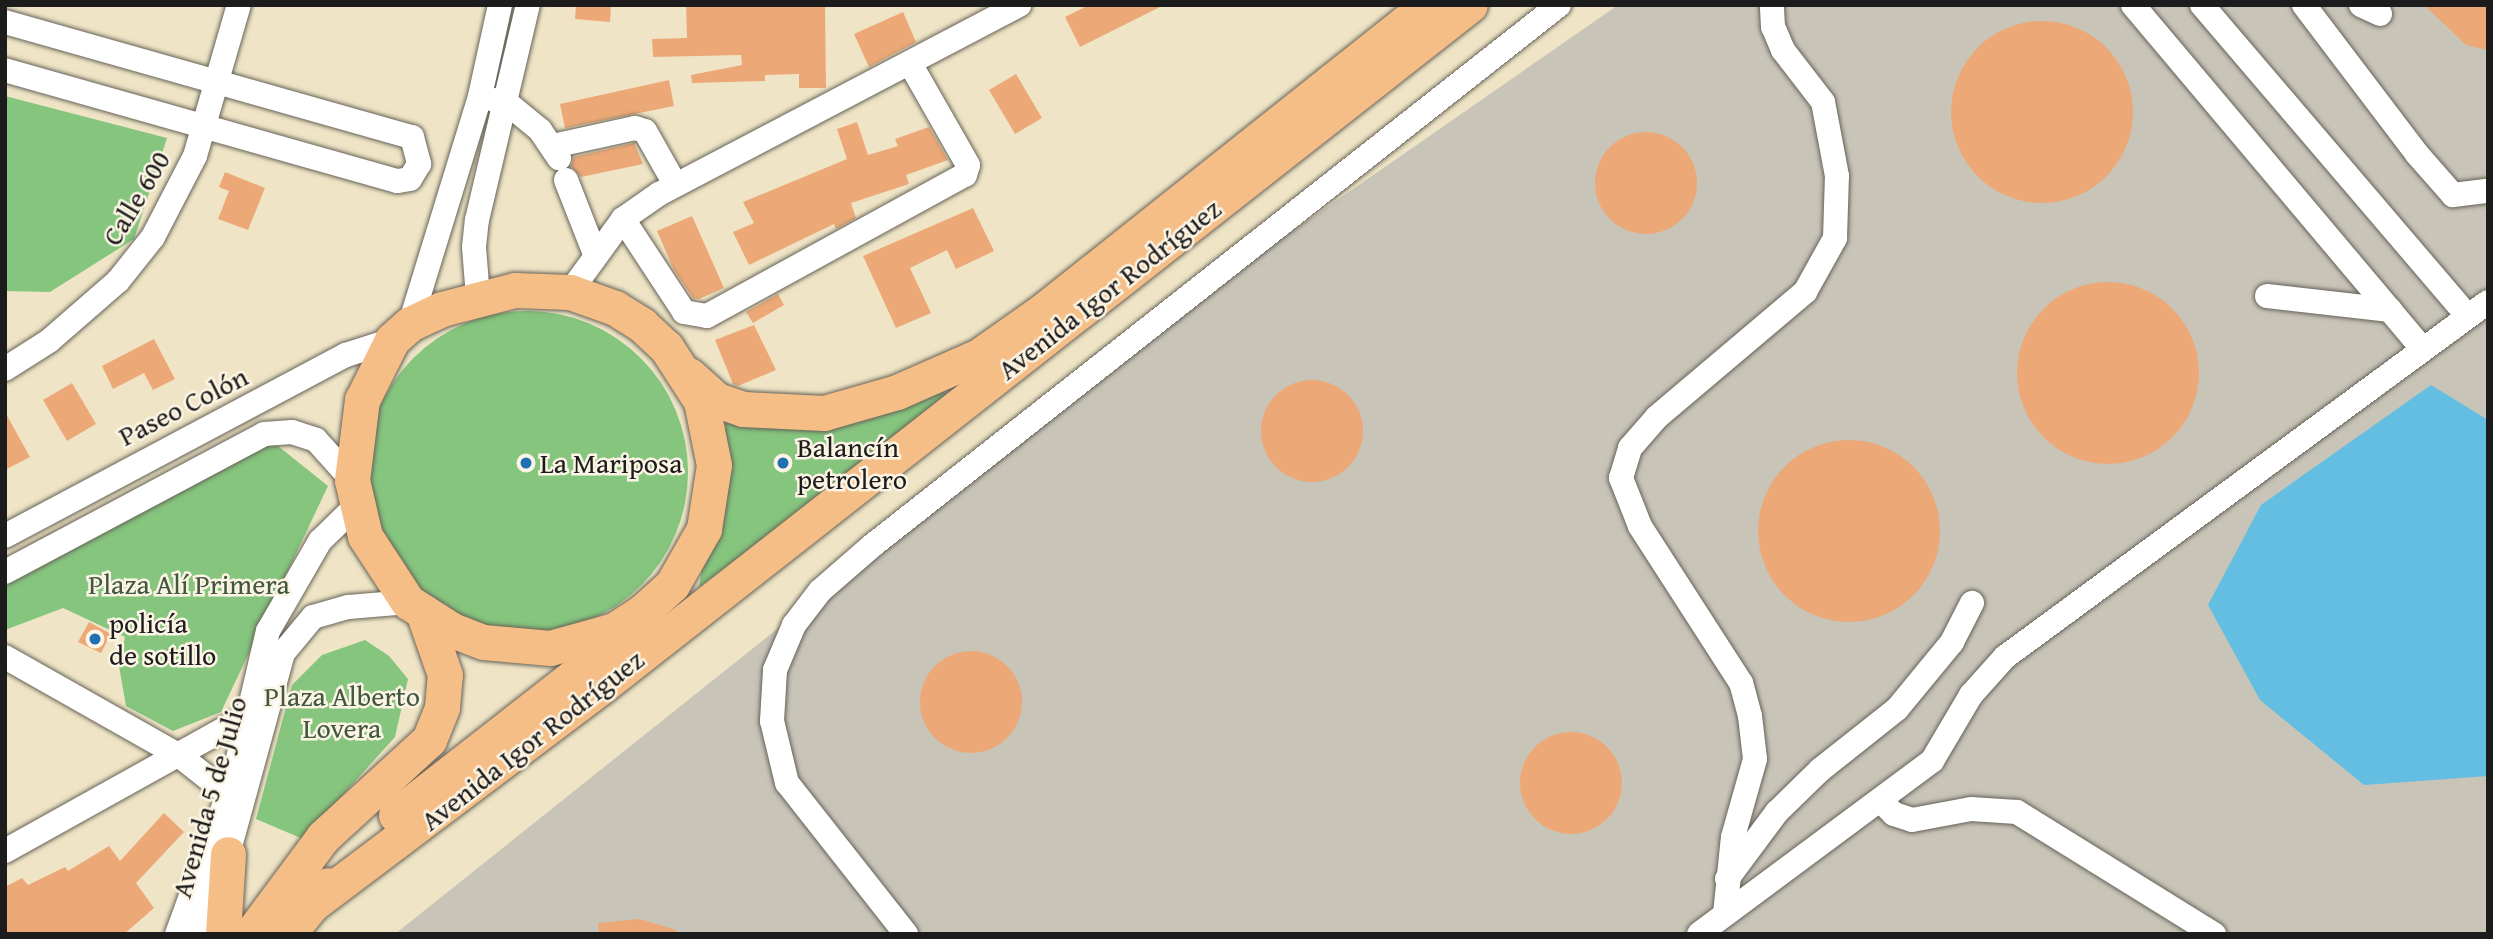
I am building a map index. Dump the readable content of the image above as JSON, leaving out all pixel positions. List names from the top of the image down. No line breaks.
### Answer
{"streets":{"highway":["Avenida Igor Rodríguez"],"street":["Calle 600","Paseo Colón","Avenida 5 de Julio"]},"parks":["Plaza Alí Primera","Plaza Alberto Lovera"],"places":["La Mariposa","Balancín petrolero","policía de sotillo"]}
